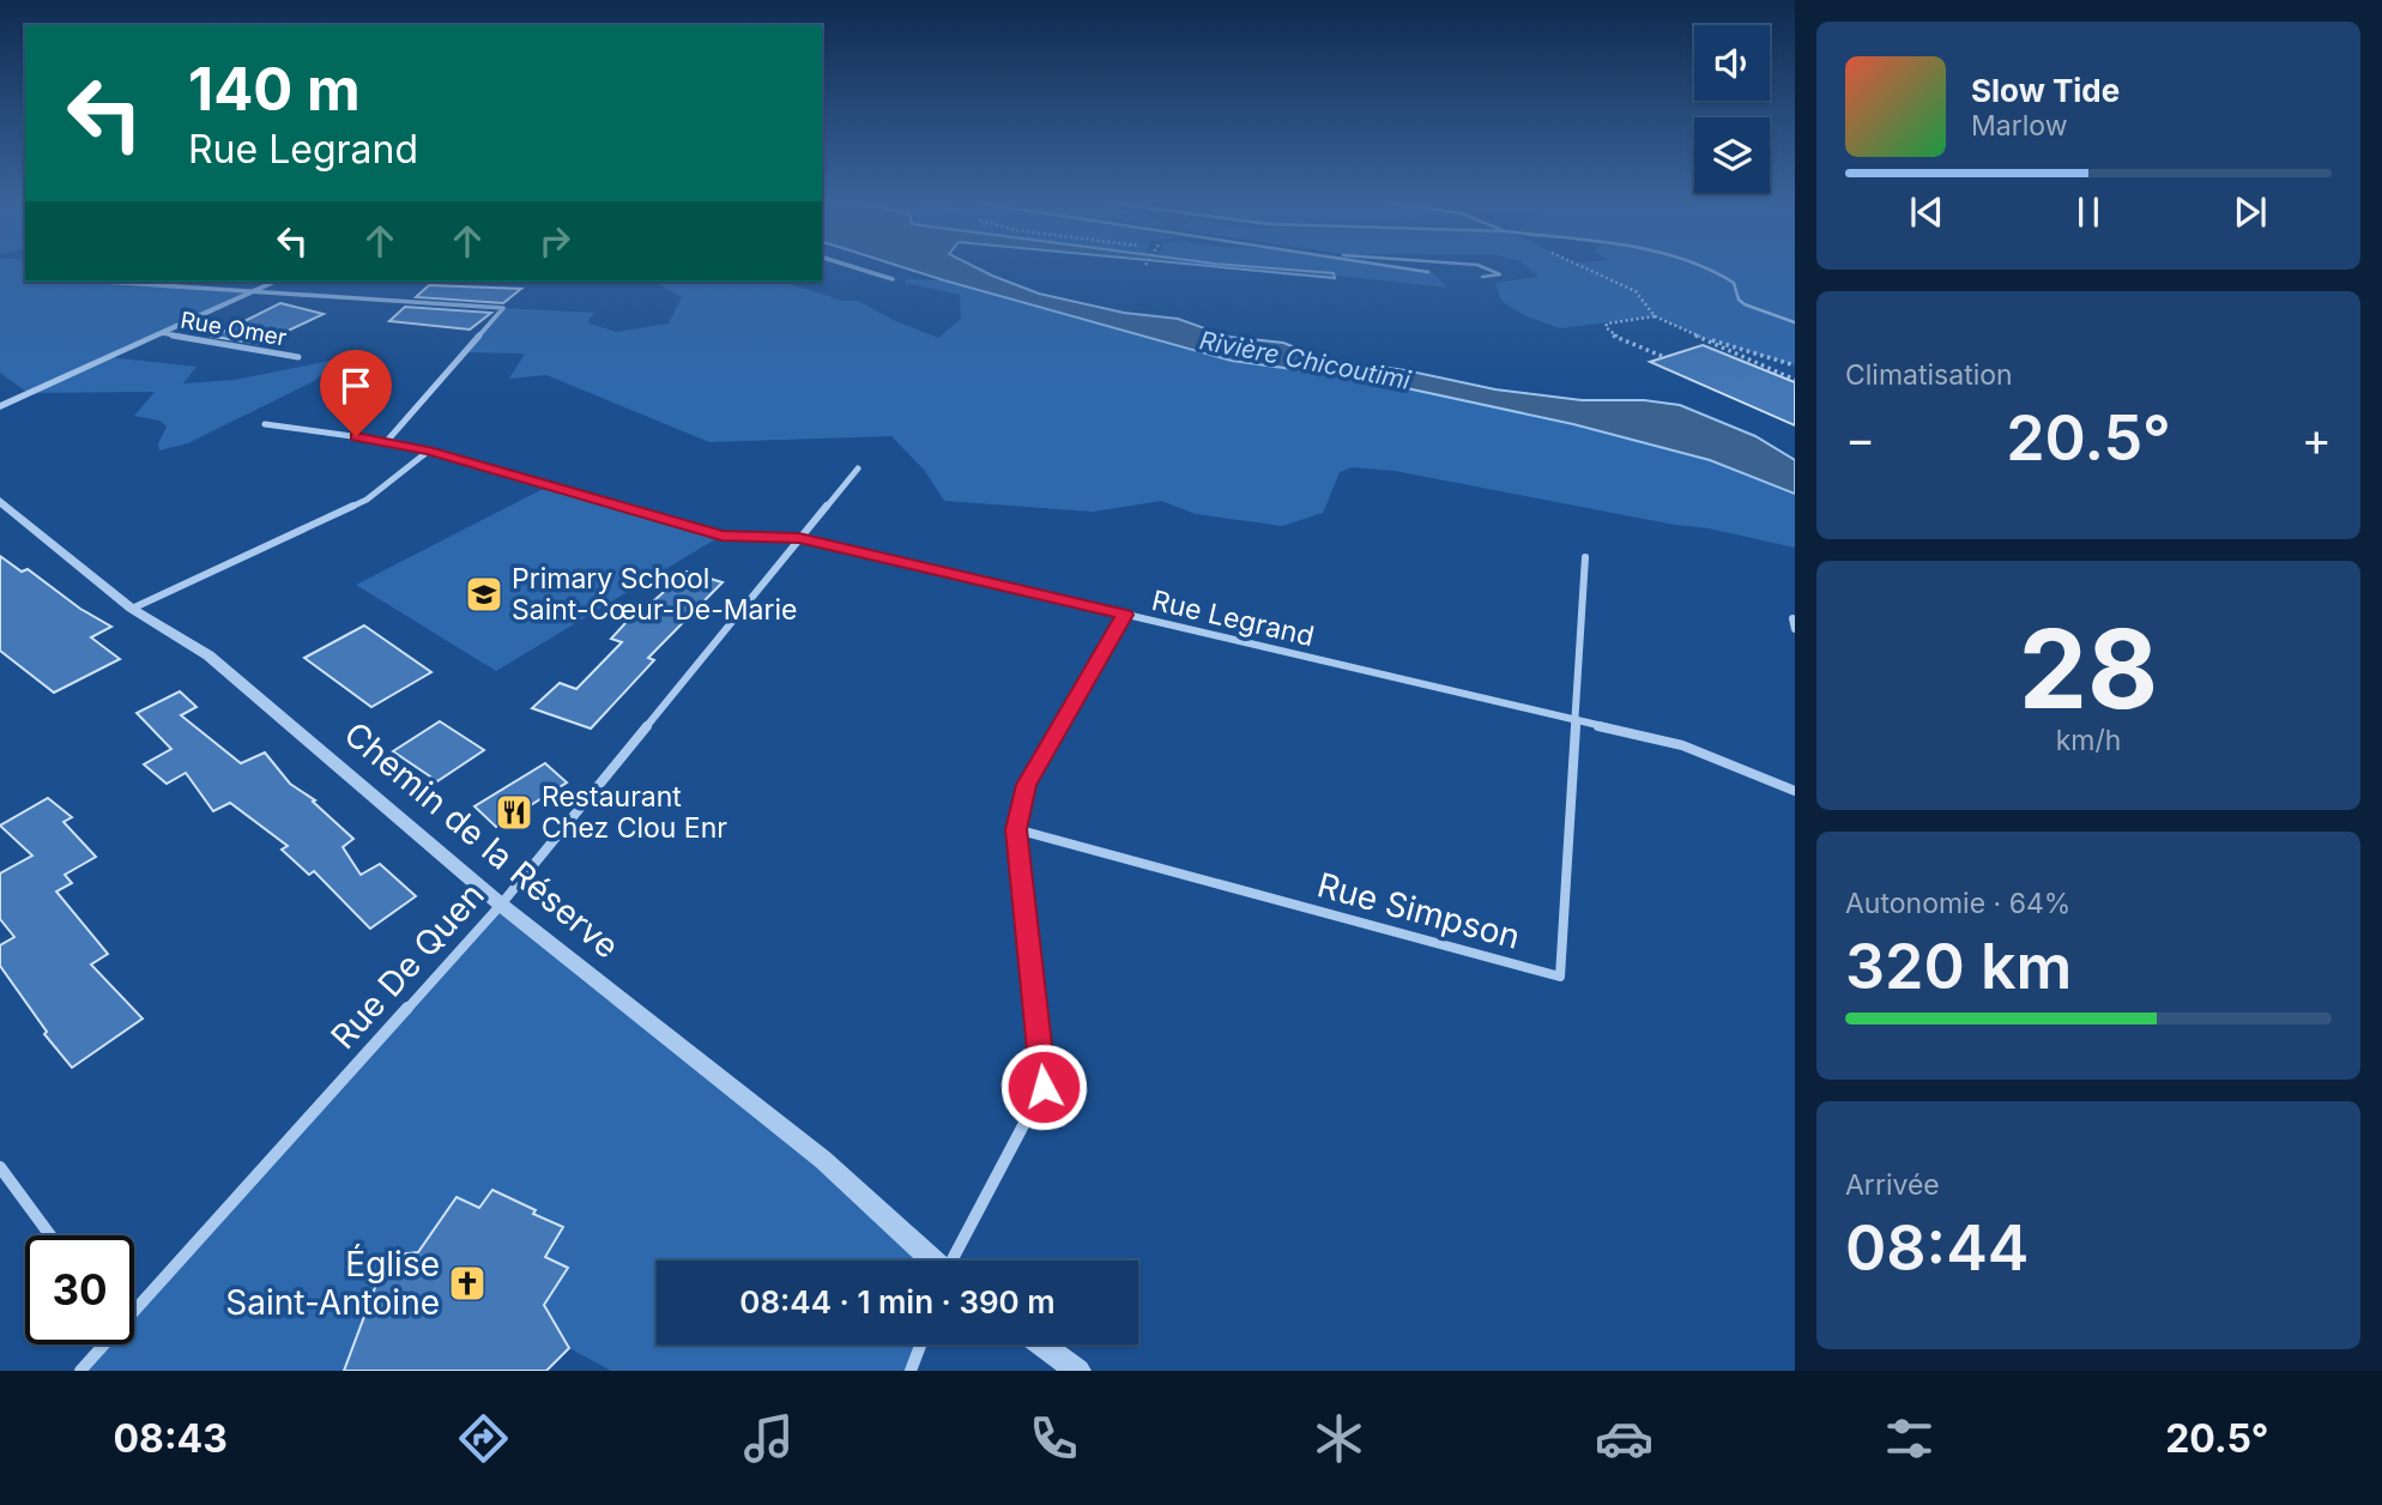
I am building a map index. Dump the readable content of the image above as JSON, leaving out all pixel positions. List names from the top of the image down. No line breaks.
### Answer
{"streets":{"street":["Rue Omer","Rue Legrand","Chemin de la Réserve","Rue Simpson","Rue De Quen"]},"crossings":[["Rue Legrand","Rue Simpson"],["Rue Legrand","Rue De Quen"],["Chemin de la Réserve","Rue De Quen"]],"water":["Rivière Chicoutimi"],"places":{"school or university":["Primary School Saint-Cœur-De-Marie"],"restaurant":["Restaurant Chez Clou Enr"],"church":["Église Saint-Antoine"]},"page":{"turn":["140 m","Rue Legrand"],"song":["Slow Tide","Marlow"],"tile":["Climatisation",["28","km/h"],["Autonomie · 64%","320 km"],["Arrivée","08:44"]],"heat":["−","20.5°","+"],"limit":"30","trip":"08:44 · 1 min · 390 m","tabs":["08:43","20.5°"]}}
